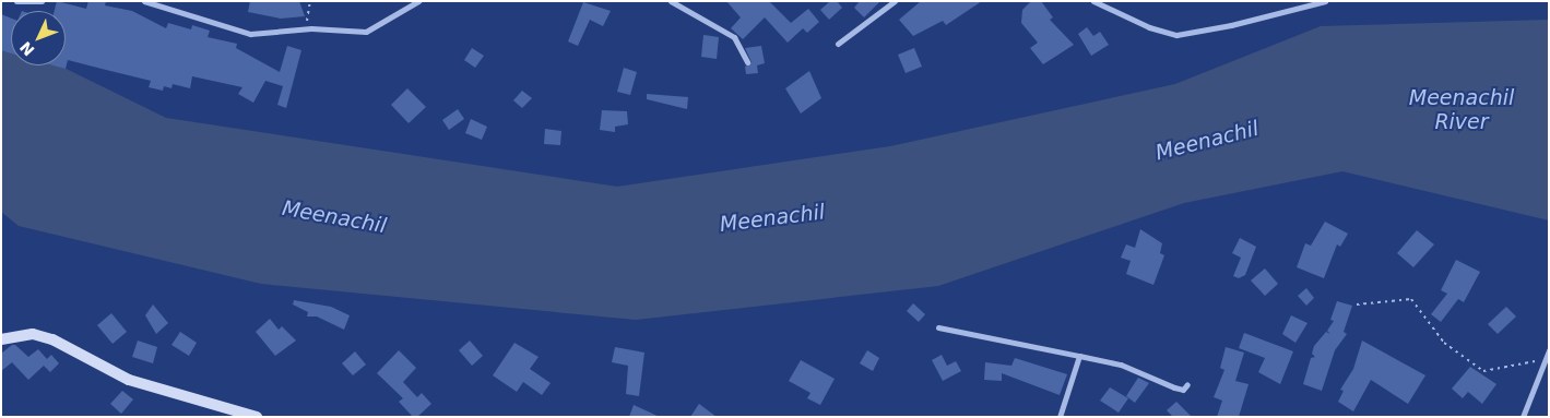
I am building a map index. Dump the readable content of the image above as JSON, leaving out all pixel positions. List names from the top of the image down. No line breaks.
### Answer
{"water":["Meenachil River","Meenachil"],"north":"bottom left"}
